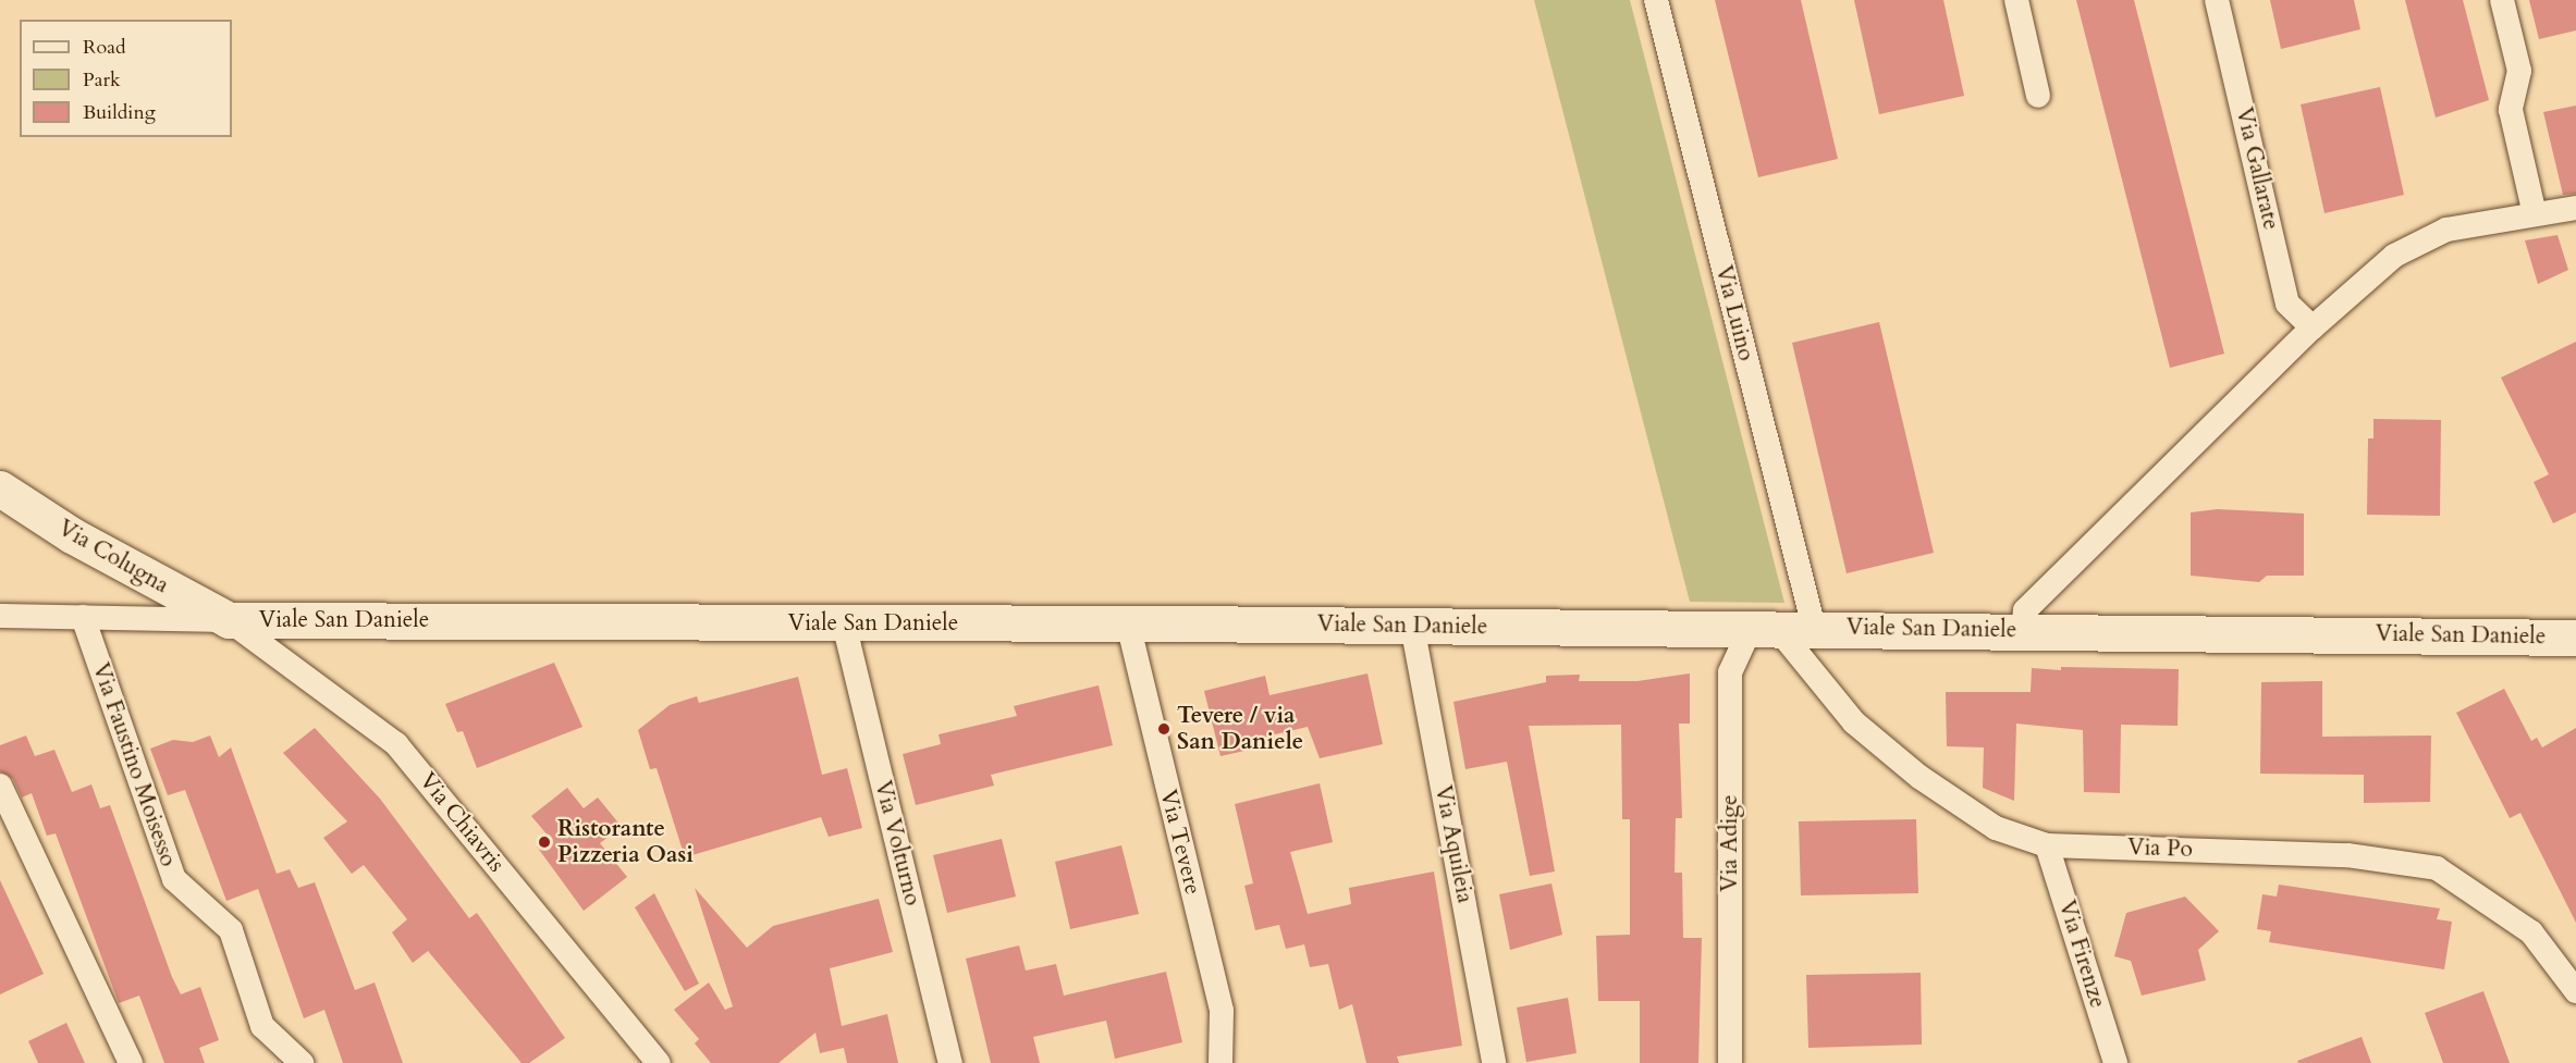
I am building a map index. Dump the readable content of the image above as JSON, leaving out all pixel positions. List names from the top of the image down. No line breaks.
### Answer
{"streets":{"street":["Via Gallarate","Via Luino","Via Colugna","Viale San Daniele","Via Faustino Moisesso","Via Chiavris","Via Tevere","Via Volturno","Via Adige","Via Aquileia","Via Po","Via Firenze"]},"crossings":[["Via Luino","Viale San Daniele"],["Via Colugna","Viale San Daniele"],["Via Colugna","Via Chiavris"],["Viale San Daniele","Via Chiavris"],["Viale San Daniele","Via Tevere"],["Viale San Daniele","Via Volturno"],["Viale San Daniele","Via Adige"],["Viale San Daniele","Via Aquileia"],["Viale San Daniele","Via Po"],["Via Adige","Via Po"],["Via Po","Via Firenze"]],"places":["Tevere / via San Daniele","Ristorante Pizzeria Oasi"],"legend":["Road","Park","Building"]}
